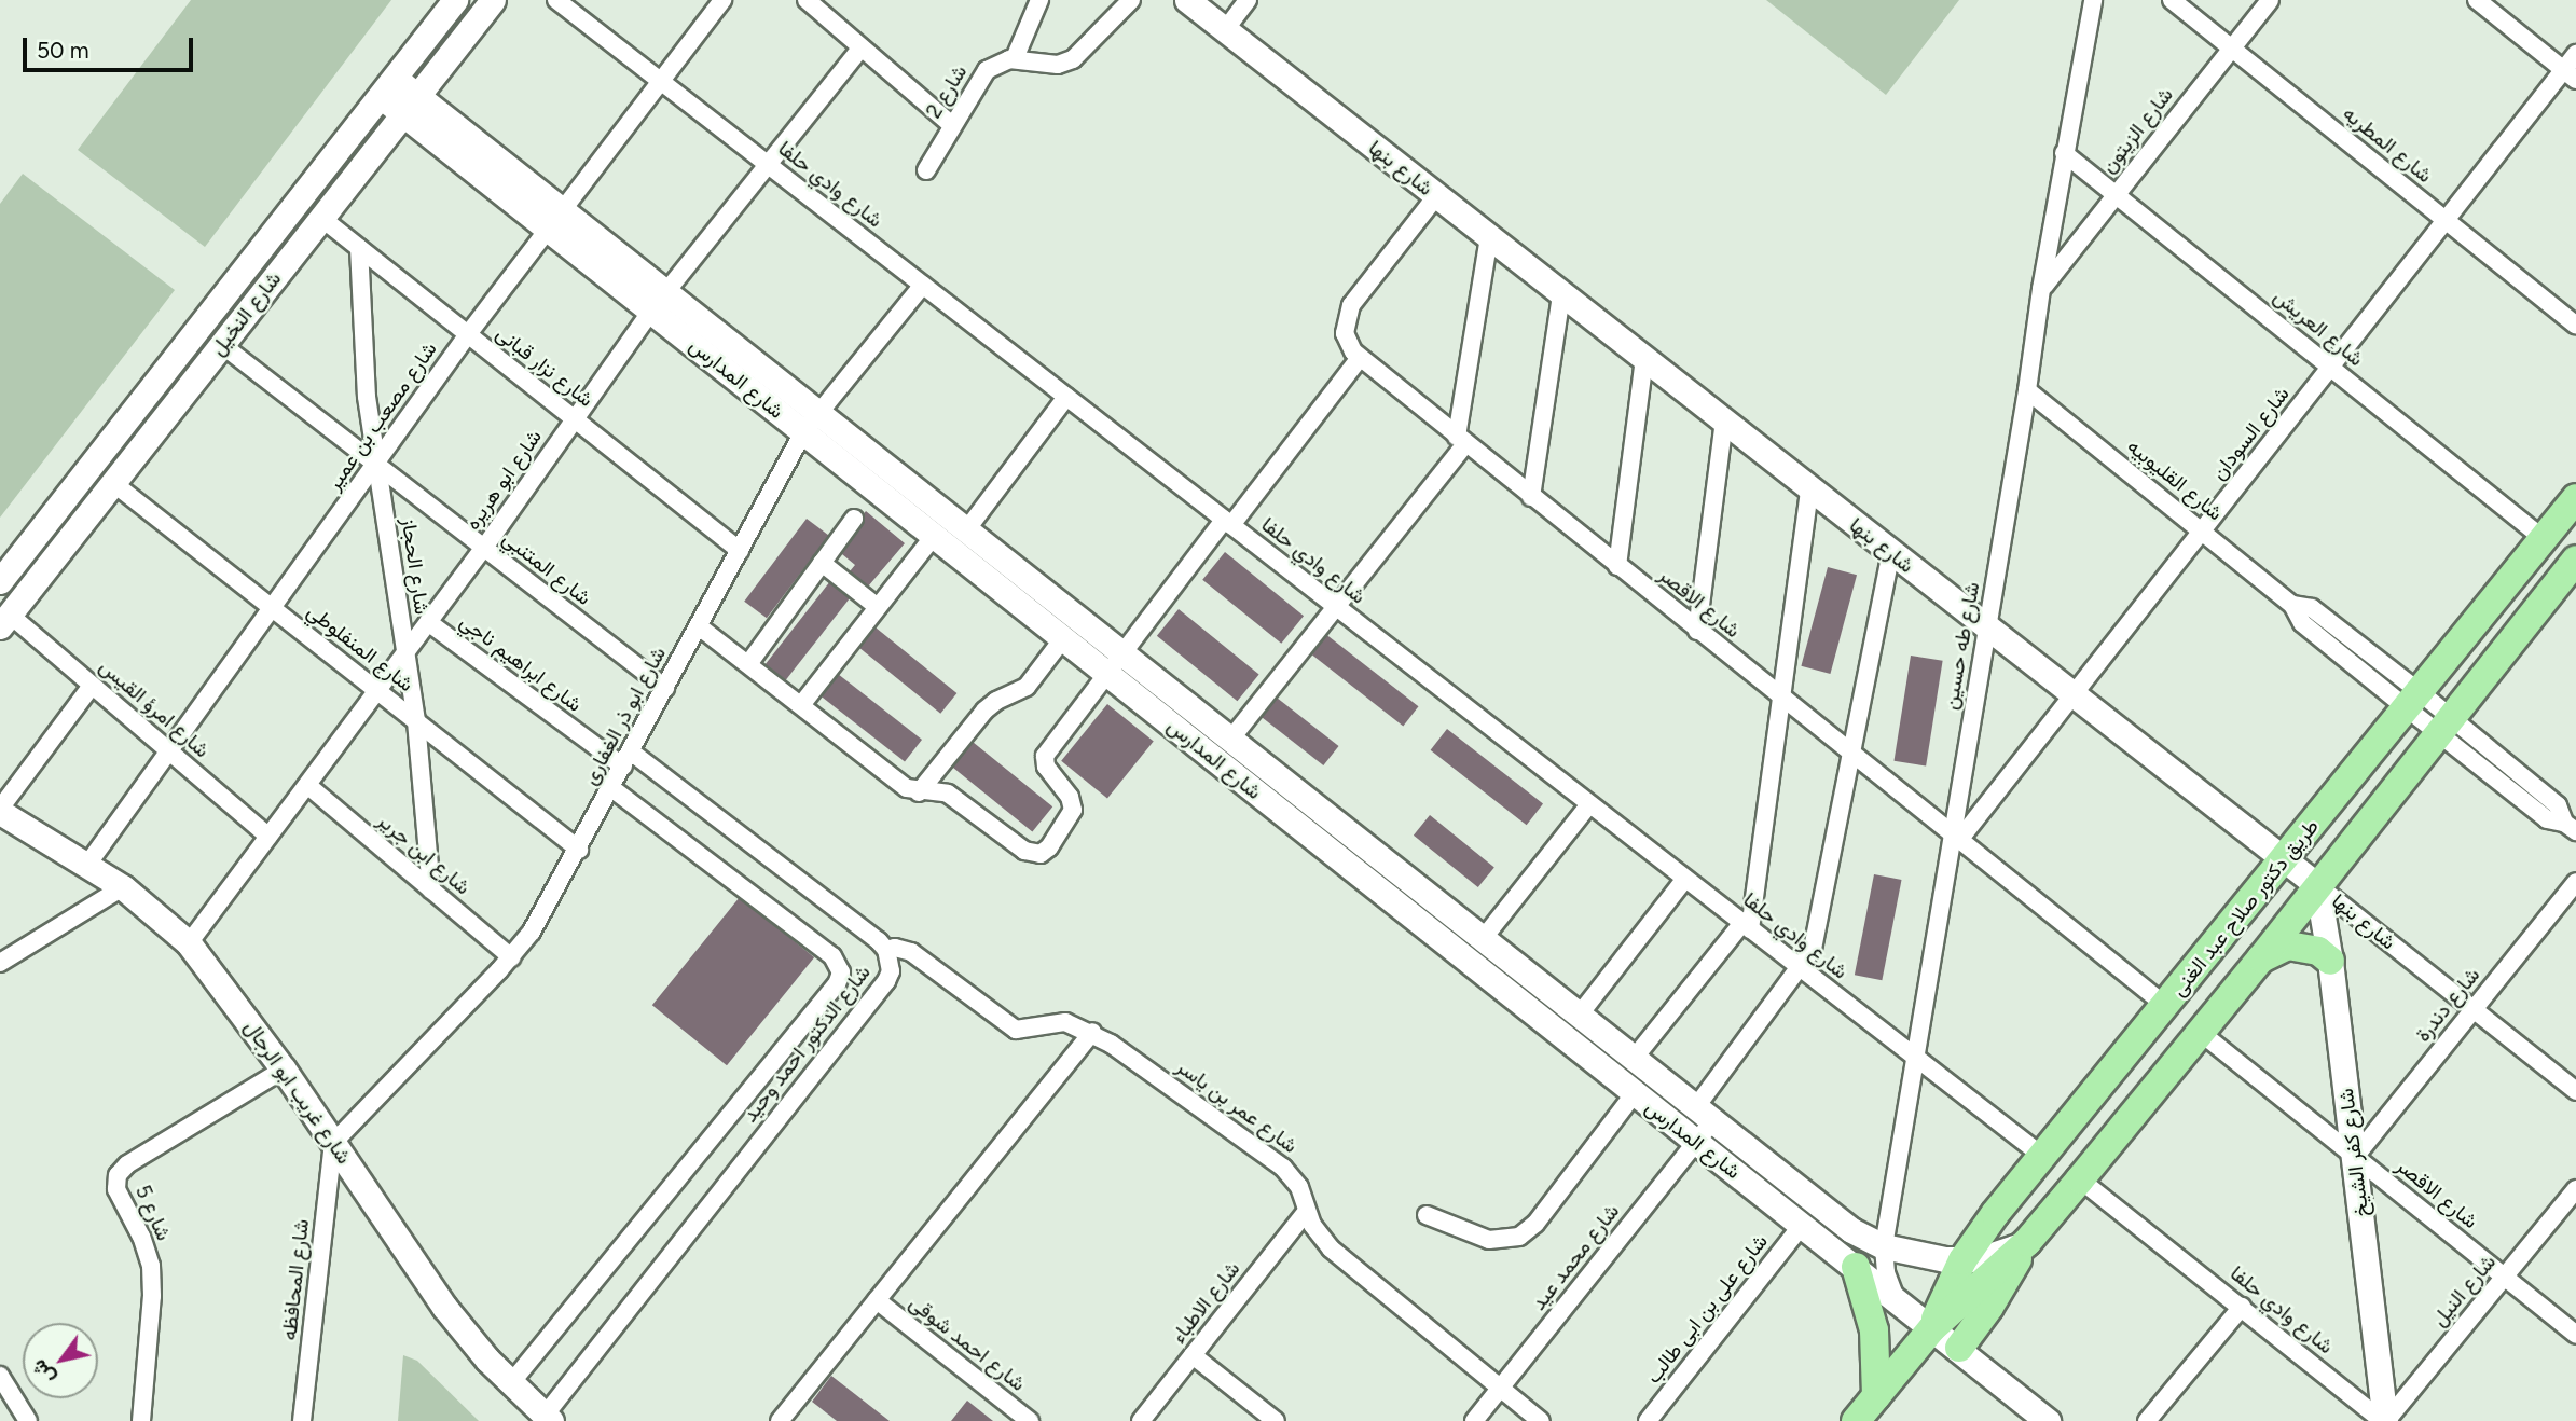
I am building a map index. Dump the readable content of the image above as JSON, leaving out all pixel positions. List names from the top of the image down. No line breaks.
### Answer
{"streets":{"main road":["شارع بنها","شارع النخيل","شارع المدارس","طريق دكتور صلاح عبد الغنى","شارع غريب ابو الرجال","شارع كفر الشيخ"],"street":["شارع 2","شارع الزيتون","شارع المطريه","شارع وادي حلفا","شارع العريش","شارع نزار قبانى","شارع مصعب بن عمير","شارع السودان","شارع ابو هريره","شارع القليوبيه","شارع الحجاز","شارع المتنبي","شارع الاقصر","شارع طه حسين","شارع المنفلوطي","شارع ابراهيم ناجي","شارع امرؤ القيس","شارع ابو ذر الغفارى","شارع ابن جرير","شارع دندرة","شارع الدكتور احمد وحيد","شارع عمر بن ياسر","شارع 5","شارع محمد عيد","شارع المحافظه","شارع النيل","شارع الاطباء","شارع على بن ابى طالب","شارع احمد شوقى"]},"crossings":[["شارع الزيتون","شارع المطريه"],["شارع الزيتون","شارع العريش"],["شارع الزيتون","شارع طه حسين"],["شارع المطريه","شارع السودان"],["شارع بنها","شارع السودان"],["شارع بنها","شارع طه حسين"],["شارع بنها","طريق دكتور صلاح عبد الغنى"],["شارع بنها","شارع دندرة"],["شارع بنها","شارع كفر الشيخ"],["شارع بنها","شارع محمد عيد"],["شارع وادي حلفا","شارع مصعب بن عمير"],["شارع وادي حلفا","شارع ابو هريره"],["شارع وادي حلفا","شارع طه حسين"],["شارع وادي حلفا","شارع ابو ذر الغفارى"],["شارع وادي حلفا","طريق دكتور صلاح عبد الغنى"],["شارع وادي حلفا","شارع كفر الشيخ"],["شارع وادي حلفا","شارع محمد عيد"],["شارع وادي حلفا","شارع النيل"],["شارع النخيل","شارع نزار قبانى"],["شارع النخيل","شارع المدارس"],["شارع النخيل","شارع المتنبي"],["شارع النخيل","شارع المنفلوطي"],["شارع النخيل","شارع امرؤ القيس"],["شارع العريش","شارع السودان"],["شارع العريش","شارع طه حسين"],["شارع العريش","طريق دكتور صلاح عبد الغنى"],["شارع نزار قبانى","شارع مصعب بن عمير"],["شارع نزار قبانى","شارع ابو هريره"],["شارع نزار قبانى","شارع الحجاز"],["شارع نزار قبانى","شارع ابو ذر الغفارى"],["شارع المدارس","شارع مصعب بن عمير"],["شارع المدارس","شارع ابو هريره"],["شارع المدارس","شارع طه حسين"],["شارع المدارس","شارع ابو ذر الغفارى"],["شارع المدارس","طريق دكتور صلاح عبد الغنى"],["شارع المدارس","شارع محمد عيد"],["شارع المدارس","شارع على بن ابى طالب"],["شارع مصعب بن عمير","شارع الحجاز"],["شارع مصعب بن عمير","شارع المتنبي"],["شارع مصعب بن عمير","شارع المنفلوطي"],["شارع مصعب بن عمير","شارع امرؤ القيس"],["شارع مصعب بن عمير","شارع غريب ابو الرجال"],["شارع السودان","شارع القليوبيه"],["شارع السودان","شارع الاقصر"],["شارع السودان","شارع طه حسين"],["شارع ابو هريره","شارع الحجاز"],["شارع ابو هريره","شارع المتنبي"],["شارع ابو هريره","شارع المنفلوطي"],["شارع ابو هريره","شارع ابراهيم ناجي"],["شارع ابو هريره","شارع امرؤ القيس"],["شارع ابو هريره","شارع ابن جرير"],["شارع ابو هريره","شارع غريب ابو الرجال"],["شارع القليوبيه","شارع طه حسين"],["شارع القليوبيه","طريق دكتور صلاح عبد الغنى"],["شارع الحجاز","شارع المتنبي"],["شارع الحجاز","شارع المنفلوطي"],["شارع الحجاز","شارع ابن جرير"],["شارع المتنبي","شارع ابو ذر الغفارى"],["شارع الاقصر","شارع طه حسين"],["شارع الاقصر","طريق دكتور صلاح عبد الغنى"],["شارع الاقصر","شارع دندرة"],["شارع الاقصر","شارع كفر الشيخ"],["شارع الاقصر","شارع محمد عيد"],["شارع الاقصر","شارع النيل"],["شارع المنفلوطي","شارع ابو ذر الغفارى"],["شارع ابراهيم ناجي","شارع ابو ذر الغفارى"],["شارع ابراهيم ناجي","شارع الدكتور احمد وحيد"],["شارع ابو ذر الغفارى","شارع ابن جرير"],["شارع ابو ذر الغفارى","شارع الدكتور احمد وحيد"],["شارع ابو ذر الغفارى","شارع غريب ابو الرجال"],["شارع ابو ذر الغفارى","شارع المحافظه"],["طريق دكتور صلاح عبد الغنى","شارع كفر الشيخ"],["شارع دندرة","شارع كفر الشيخ"],["شارع الدكتور احمد وحيد","شارع غريب ابو الرجال"],["شارع الدكتور احمد وحيد","شارع عمر بن ياسر"],["شارع غريب ابو الرجال","شارع 5"],["شارع غريب ابو الرجال","شارع المحافظه"],["شارع عمر بن ياسر","شارع محمد عيد"],["شارع عمر بن ياسر","شارع الاطباء"],["شارع كفر الشيخ","شارع النيل"]],"scale_bar":"50 m","north":"bottom left"}
